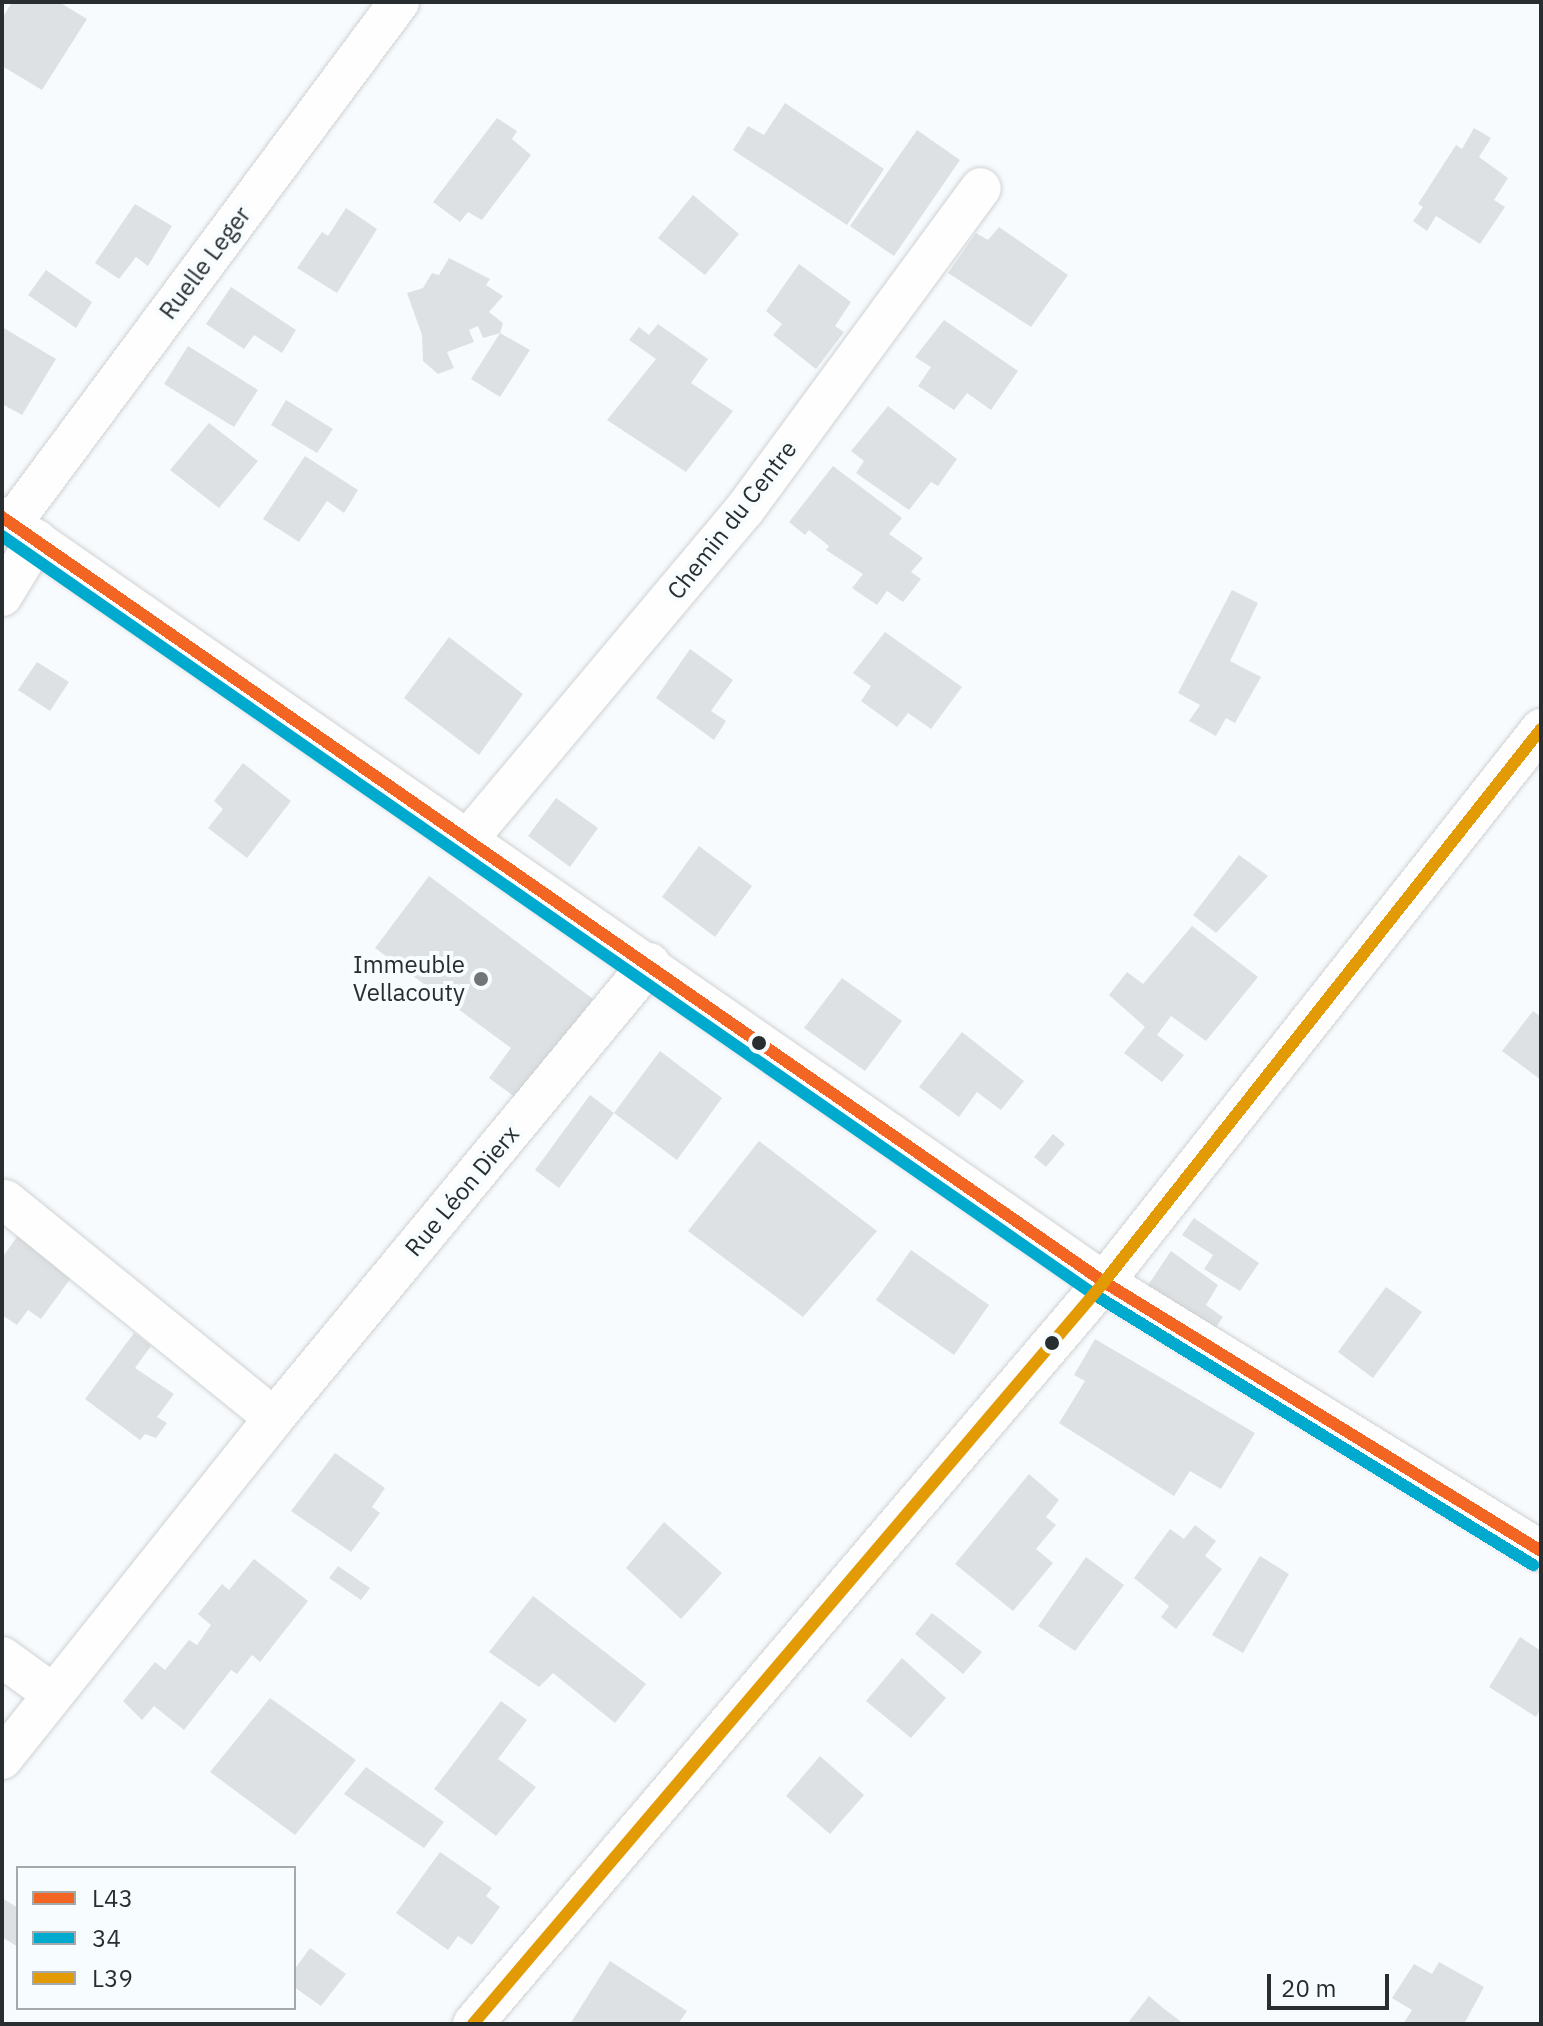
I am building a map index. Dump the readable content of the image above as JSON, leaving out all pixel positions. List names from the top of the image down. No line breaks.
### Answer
{"streets":{"street":["Ruelle Leger","Chemin du Centre","Rue Léon Dierx"]},"places":["Immeuble Vellacouty"],"lines":["transit line L43","transit line 34","transit line L39"],"legend":["L43","34","L39"],"scale_bar":"20 m"}
